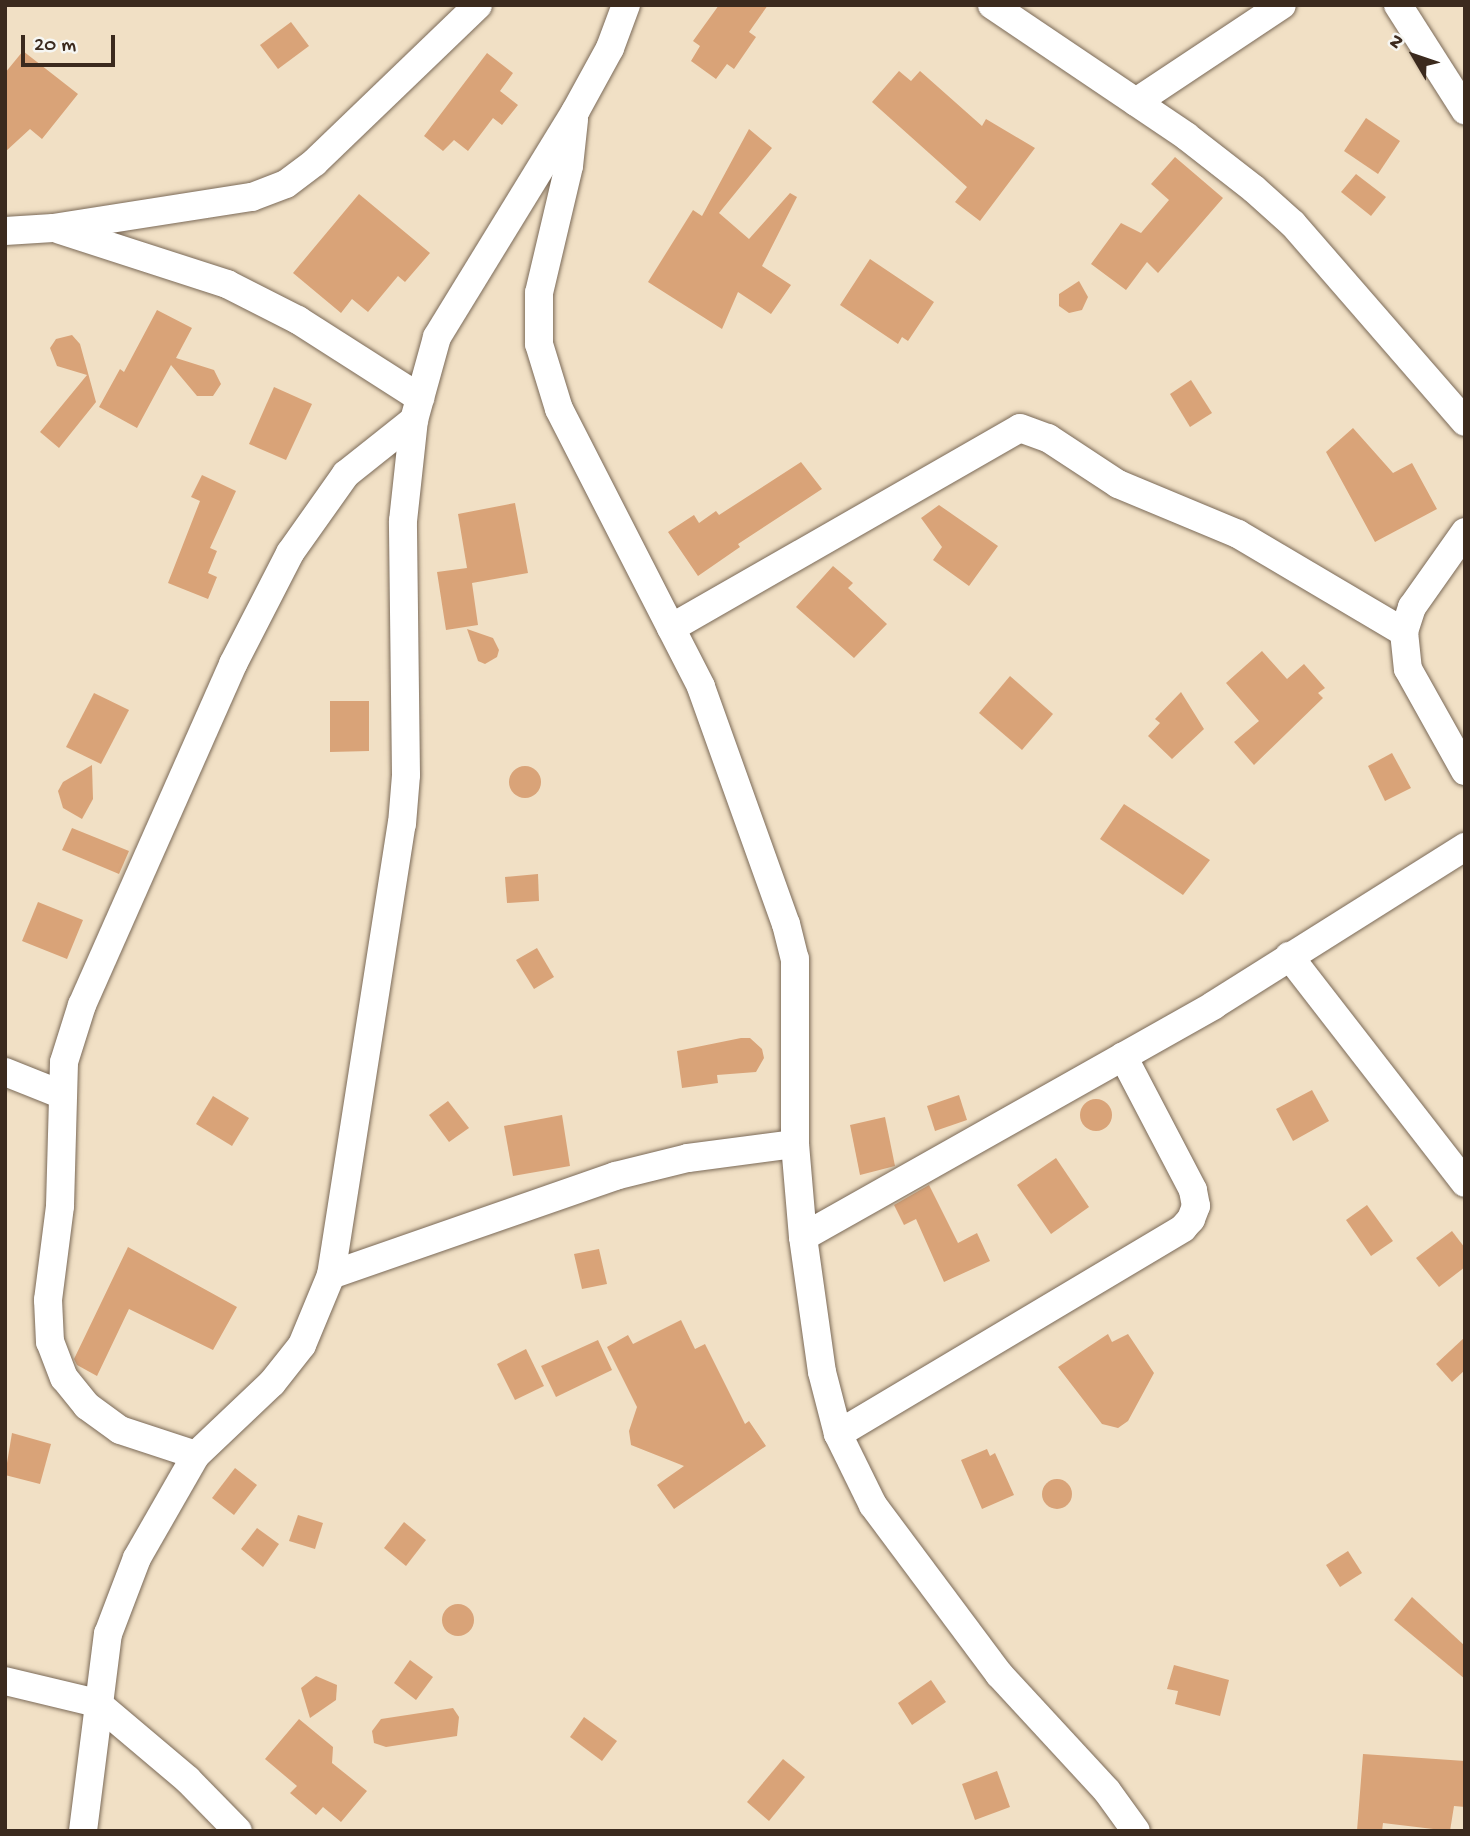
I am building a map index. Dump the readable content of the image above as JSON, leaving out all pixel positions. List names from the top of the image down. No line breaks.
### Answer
{"scale_bar":"20 m","north":"top left"}
